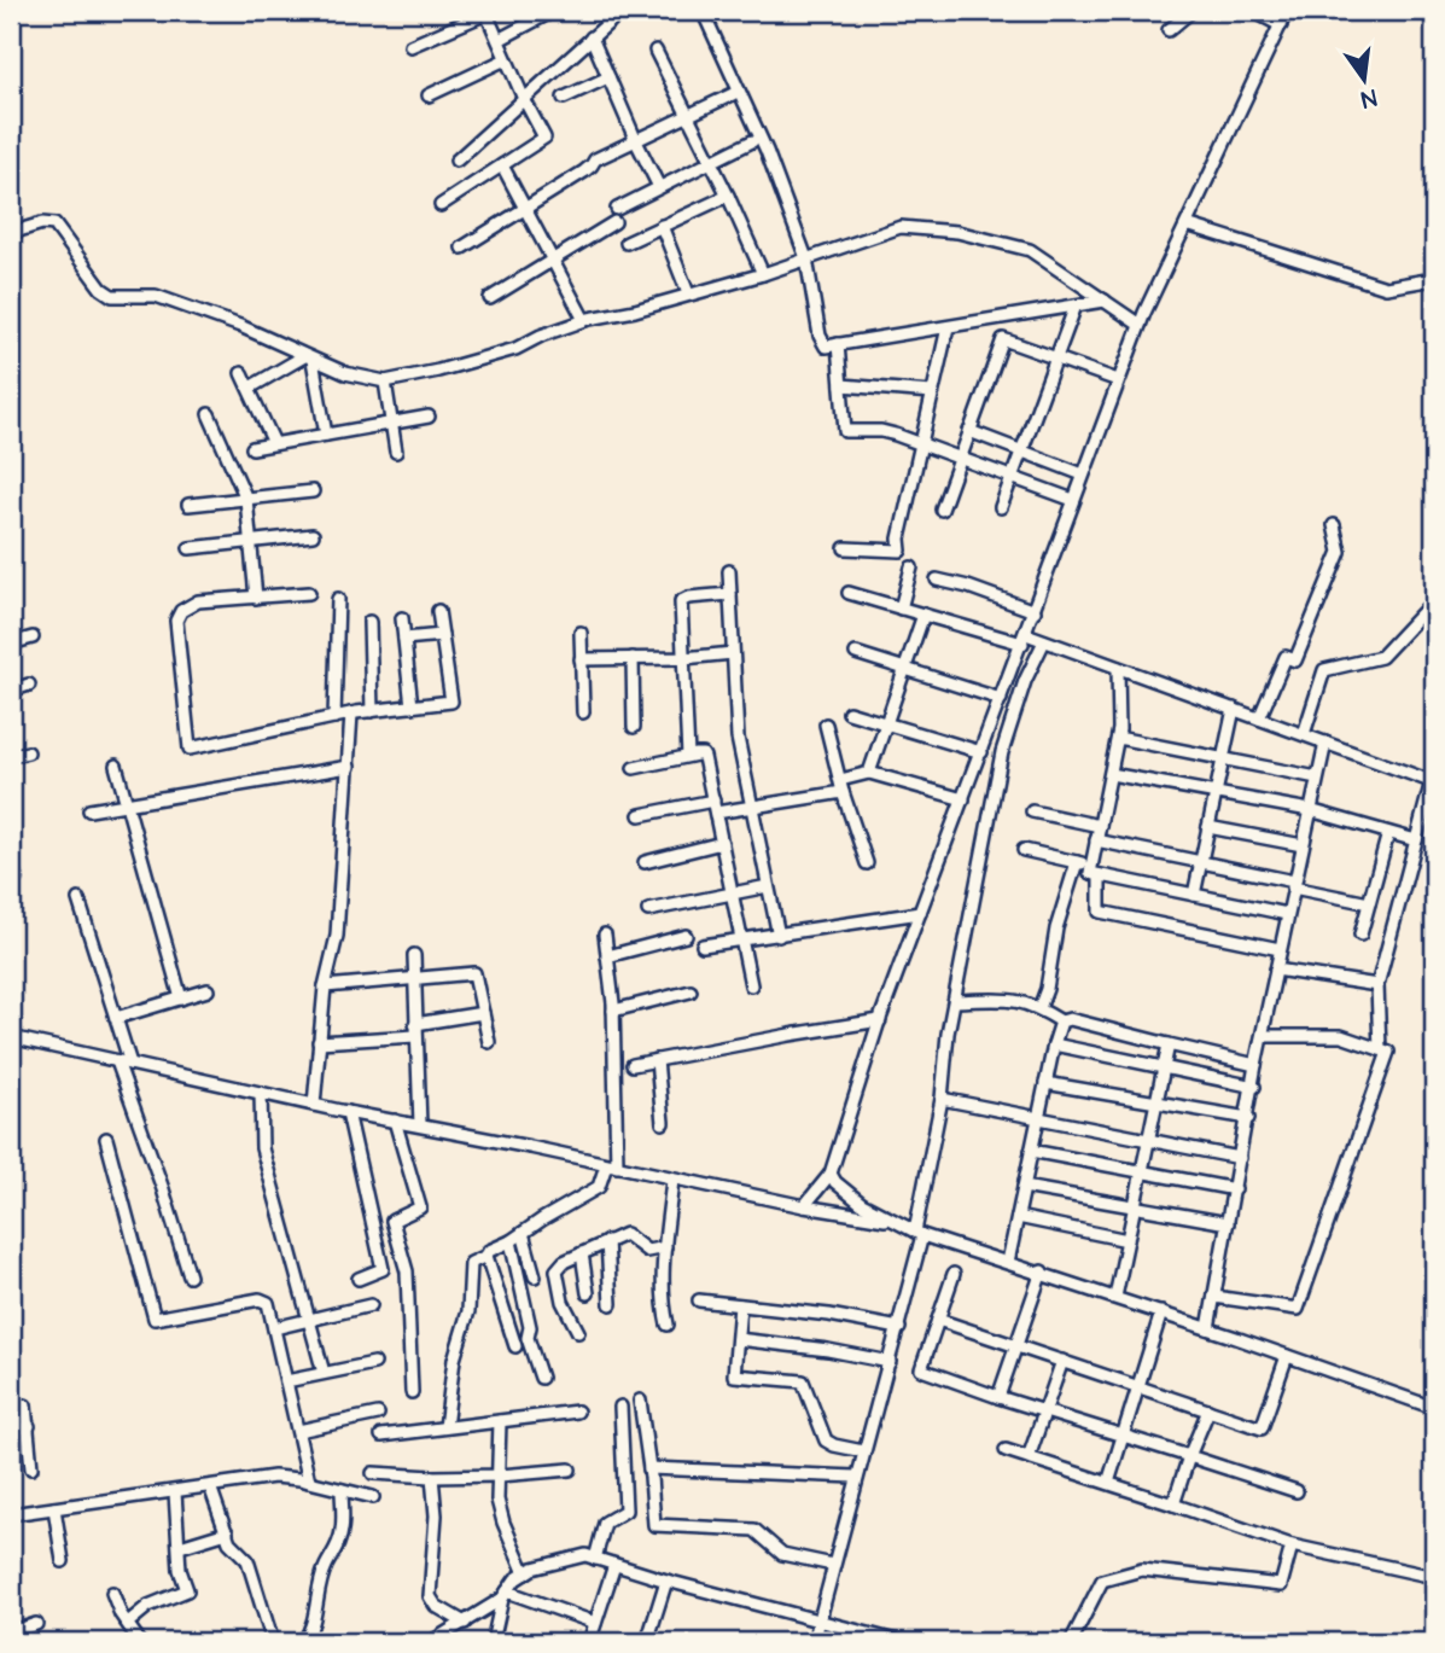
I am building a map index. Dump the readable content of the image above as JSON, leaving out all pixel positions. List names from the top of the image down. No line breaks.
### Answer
{"north":"bottom"}
